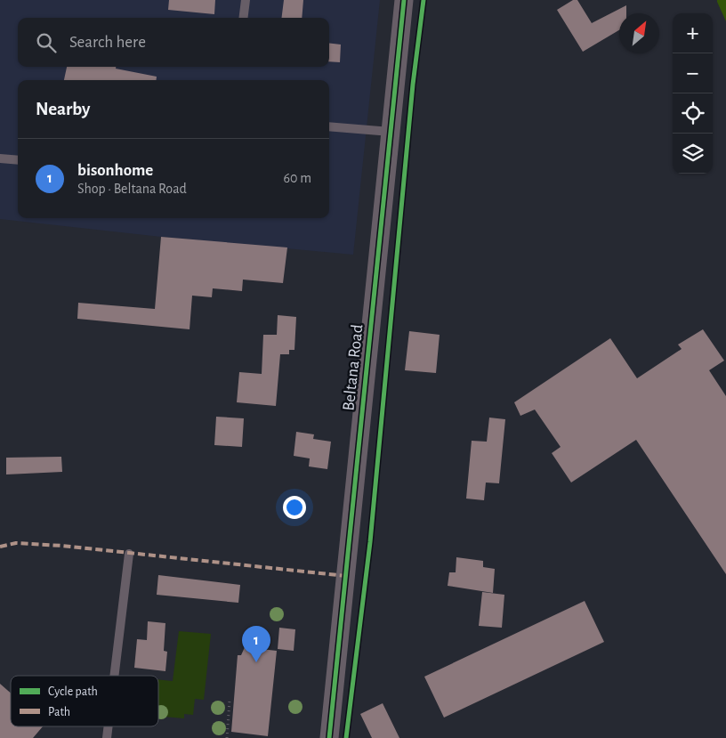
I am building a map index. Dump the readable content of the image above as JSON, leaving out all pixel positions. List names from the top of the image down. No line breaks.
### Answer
{"streets":{"street":["Beltana Road"]},"legend":["Cycle path","Path"],"north":"top right","page":{"map_buttons":["+","−"],"search":"Search here","heading":"Nearby","list":[{"mark":"1","name":"bisonhome","note":"Shop · Beltana Road","value":"60 m"}],"pins":"1"}}
